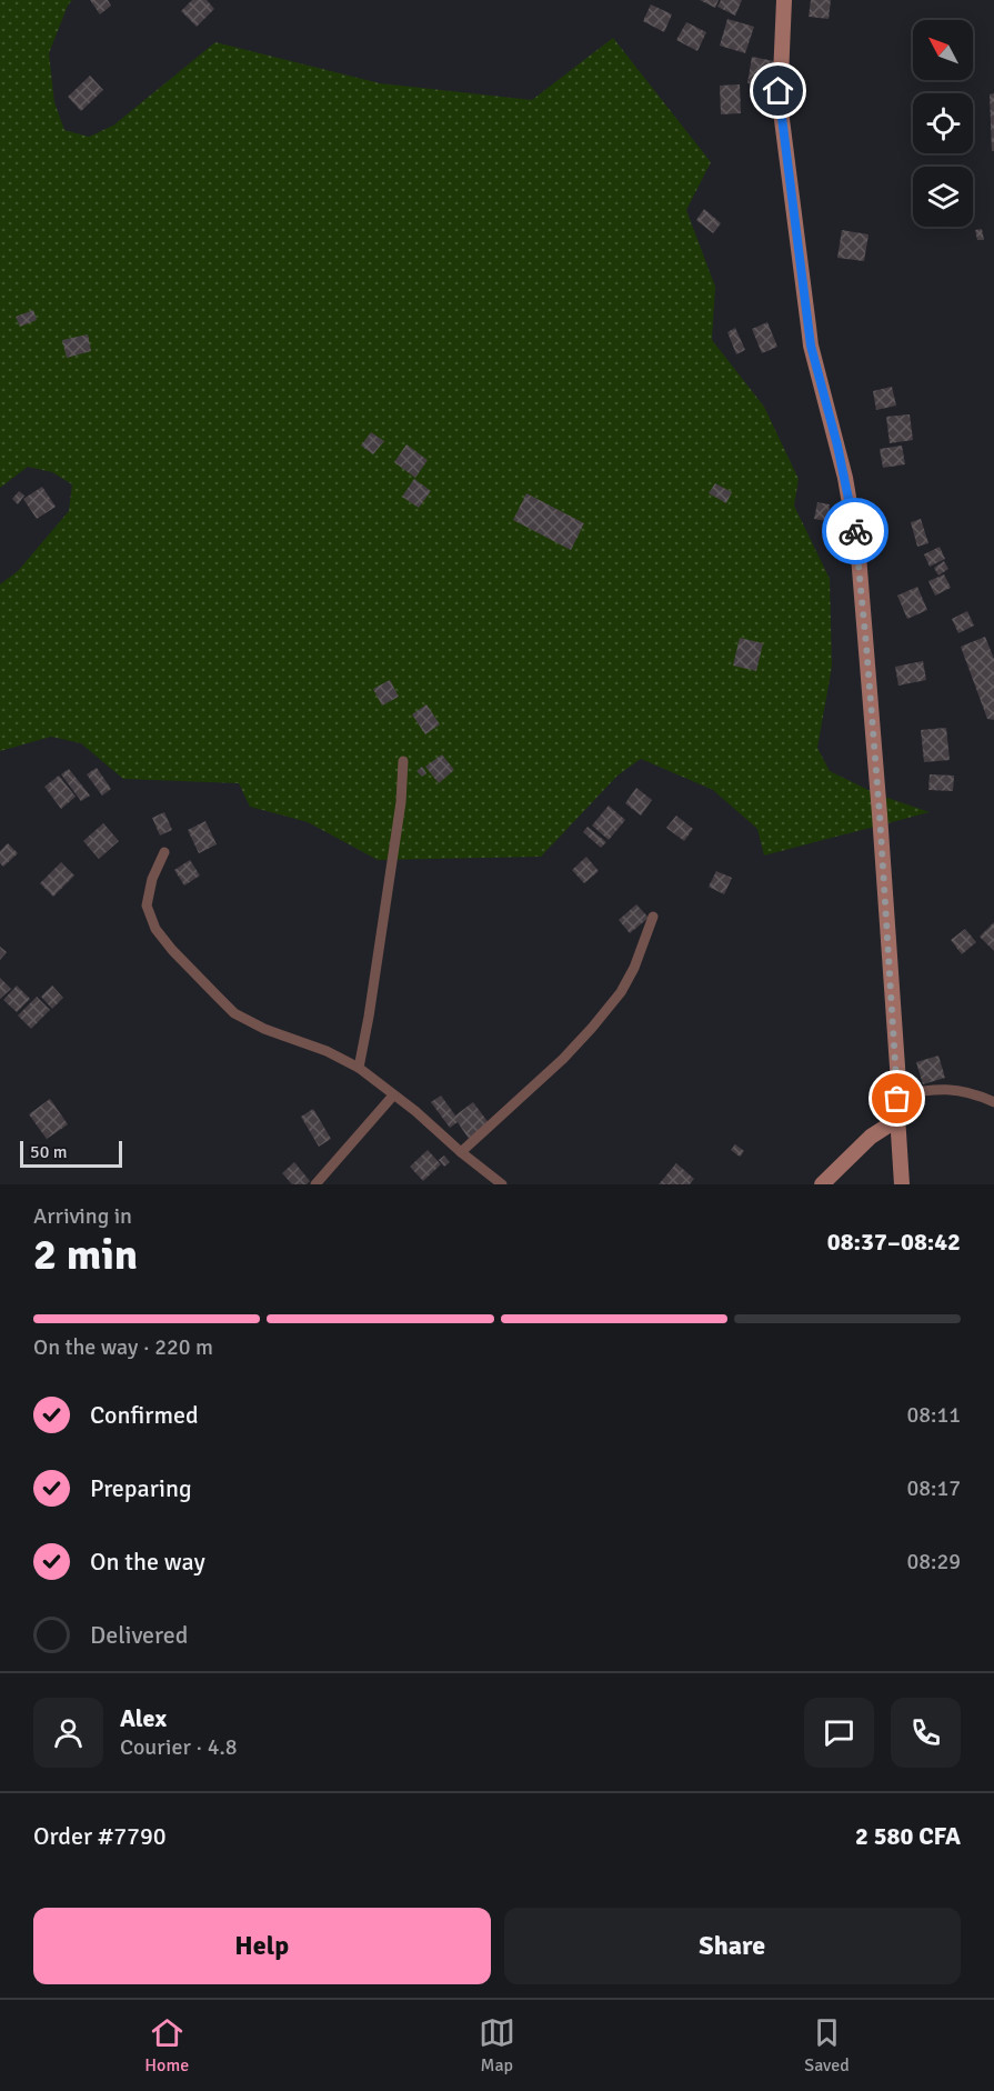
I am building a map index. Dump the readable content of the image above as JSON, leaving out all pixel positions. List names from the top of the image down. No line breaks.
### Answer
{"scale_bar":"50 m","north":"top left","page":{"scale":"50 m","heading":["2 min","Arriving in","08:37–08:42"],"panel":["Alex","Courier · 4.8","Order #7790","2 580 CFA"],"bar":"On the way · 220 m","list":[["Confirmed","08:11"],["Preparing","08:17"],["On the way","08:29"],"Delivered"],"buttons":["Help","Share"],"tabs":["Home","Map","Saved"]}}
